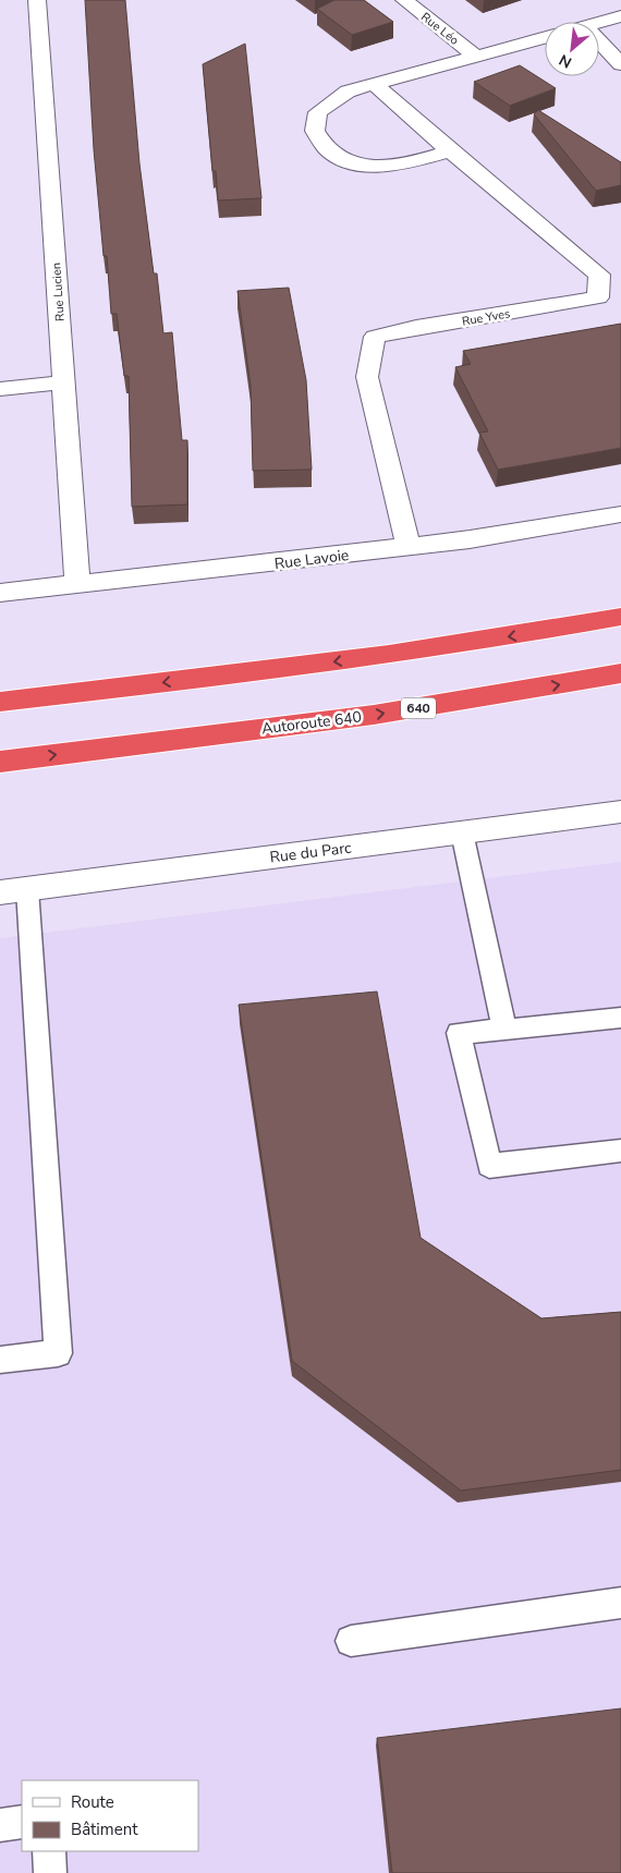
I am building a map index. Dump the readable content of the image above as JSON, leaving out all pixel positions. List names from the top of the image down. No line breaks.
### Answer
{"streets":{"highway":["640","Autoroute 640"],"street":["Rue Léo","Rue Lucien","Rue Yves","Rue Lavoie","Rue du Parc"]},"crossings":[["Rue Lucien","Rue Lavoie"],["Rue Yves","Rue Lavoie"]],"legend":["Route","Bâtiment"],"north":"bottom left"}
